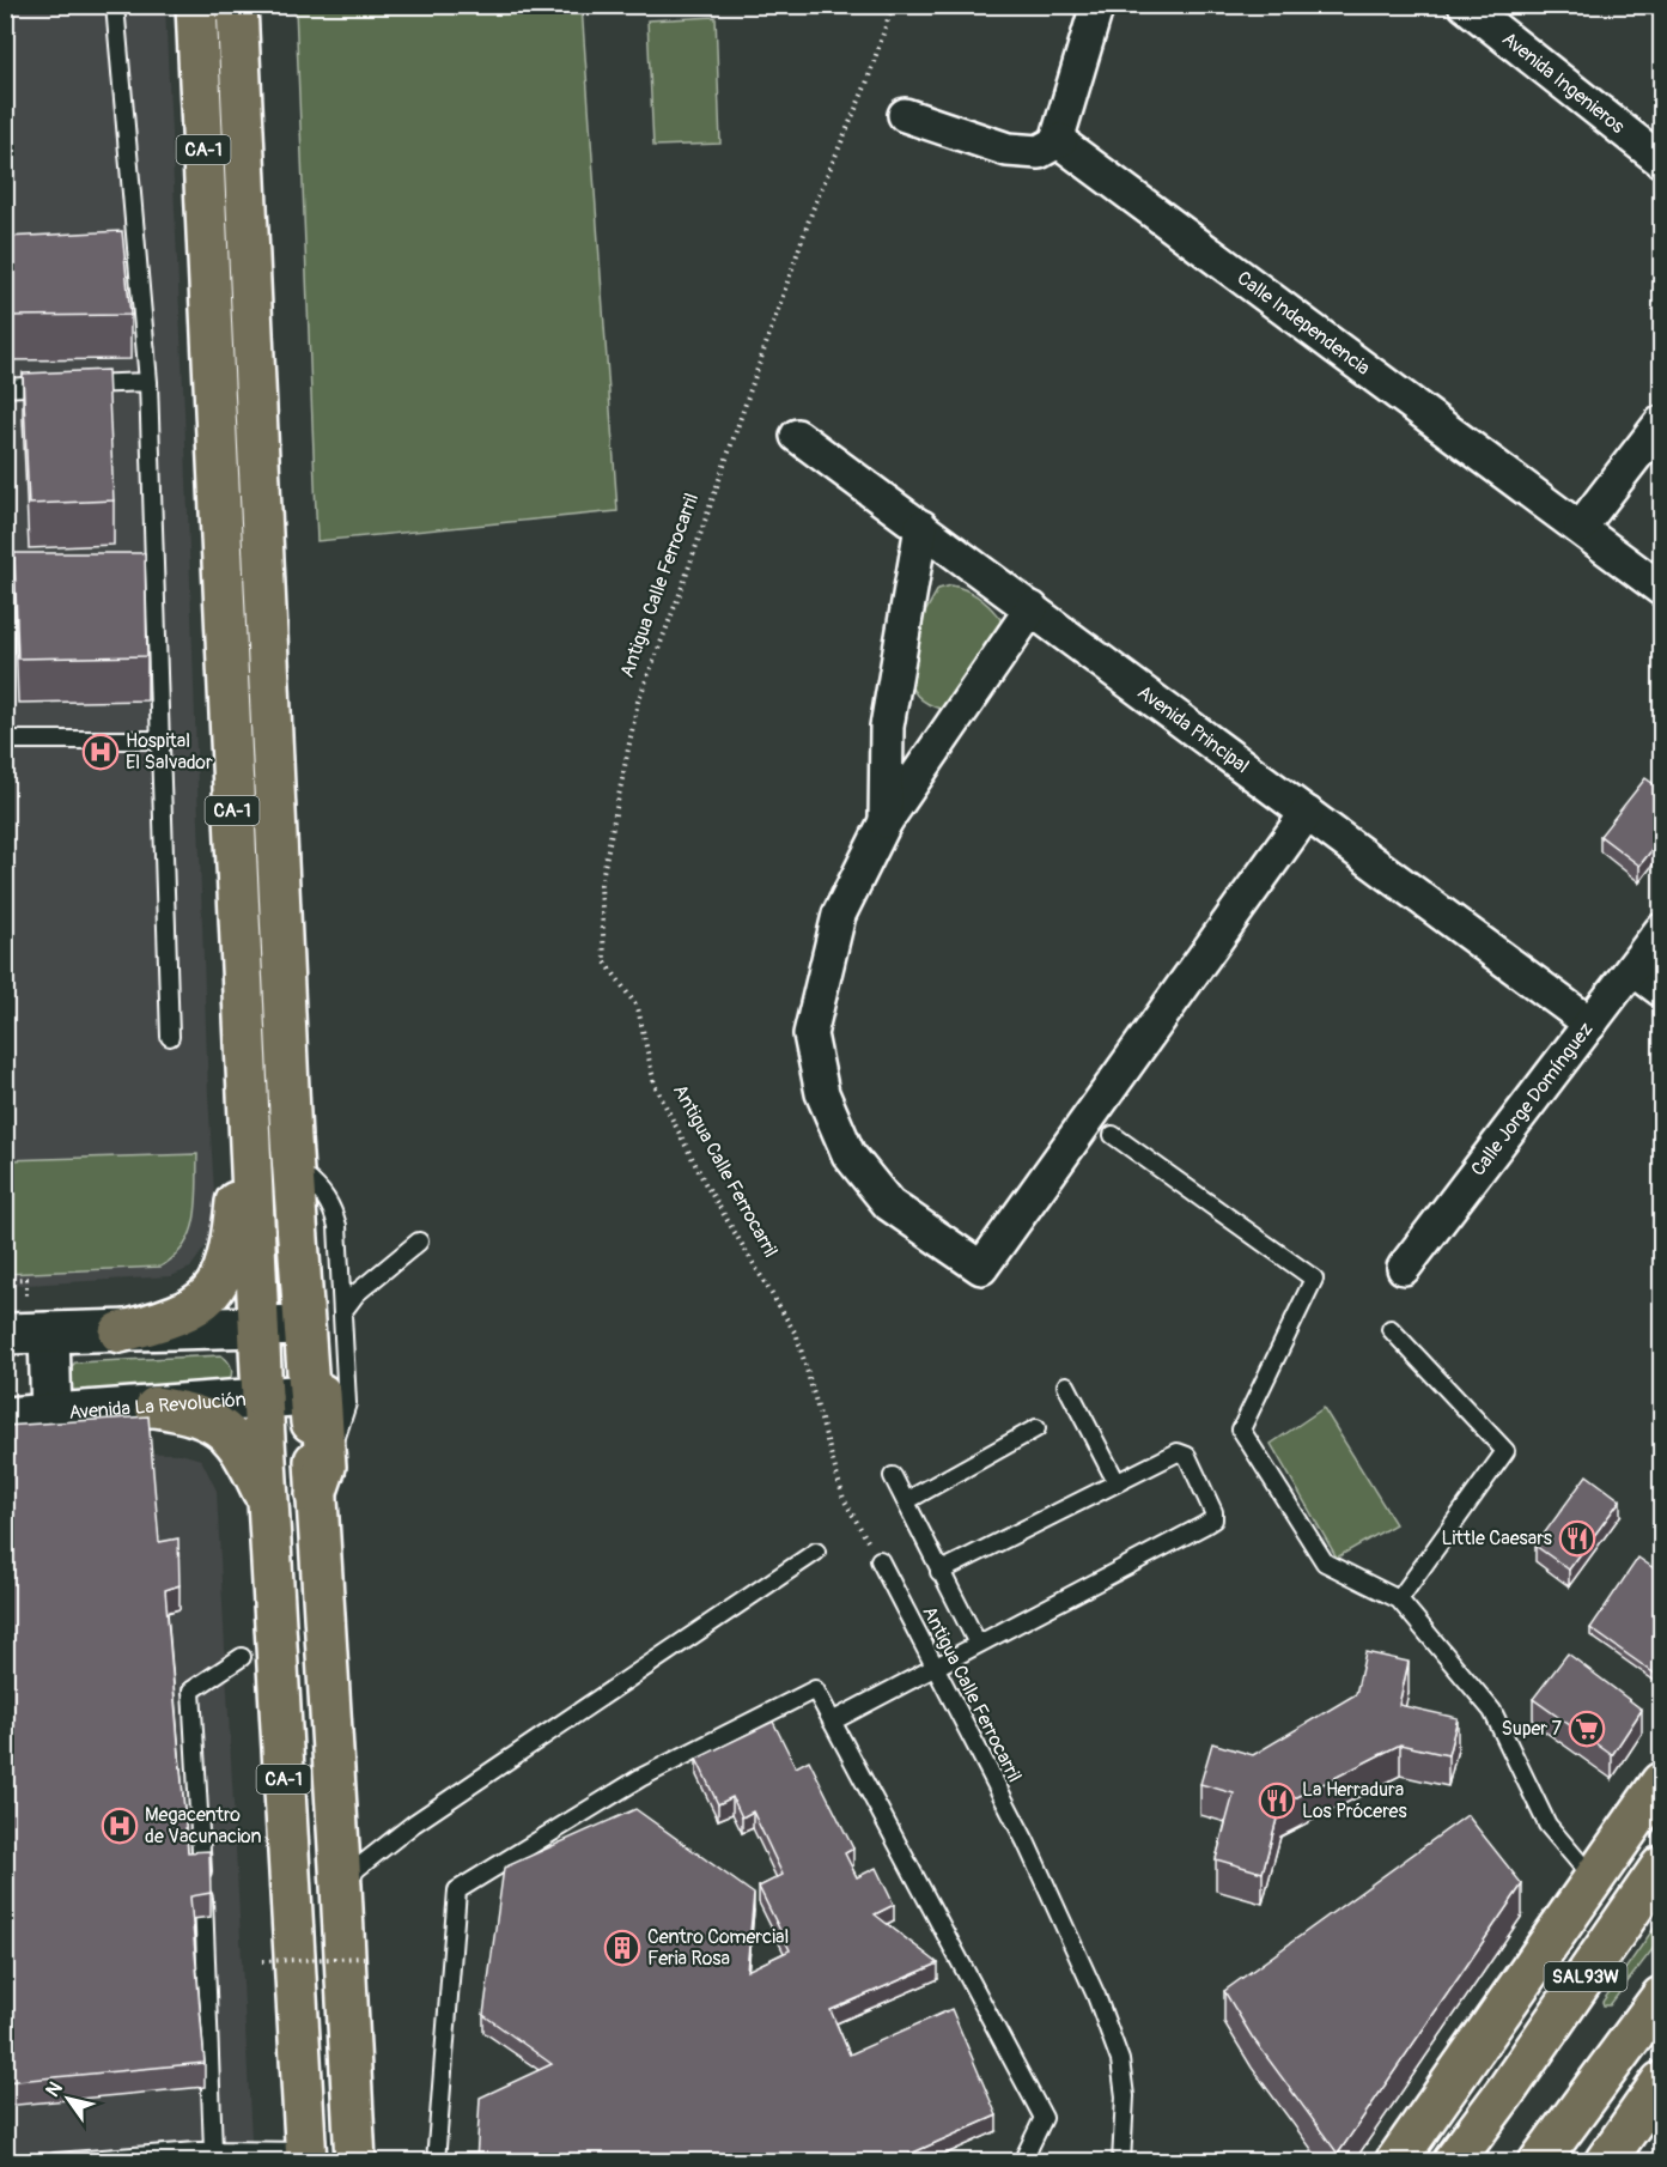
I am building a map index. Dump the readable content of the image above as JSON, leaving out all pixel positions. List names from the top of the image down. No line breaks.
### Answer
{"streets":{"main road":["CA-1","Avenida La Revolución","SAL93W"],"street":["Avenida Ingenieros","Calle Independencia","Avenida Principal","Calle Jorge Domínguez"],"lane":["Antigua Calle Ferrocarril"]},"crossings":[["CA-1","Avenida La Revolución"],["Avenida Principal","Calle Jorge Domínguez"]],"places":{"hospital":["Hospital El Salvador","Megacentro de Vacunacion"],"restaurant":["Little Caesars","La Herradura Los Próceres"],"supermarket":["Super 7"],"building":["Centro Comercial Feria Rosa"]},"north":"top left"}
